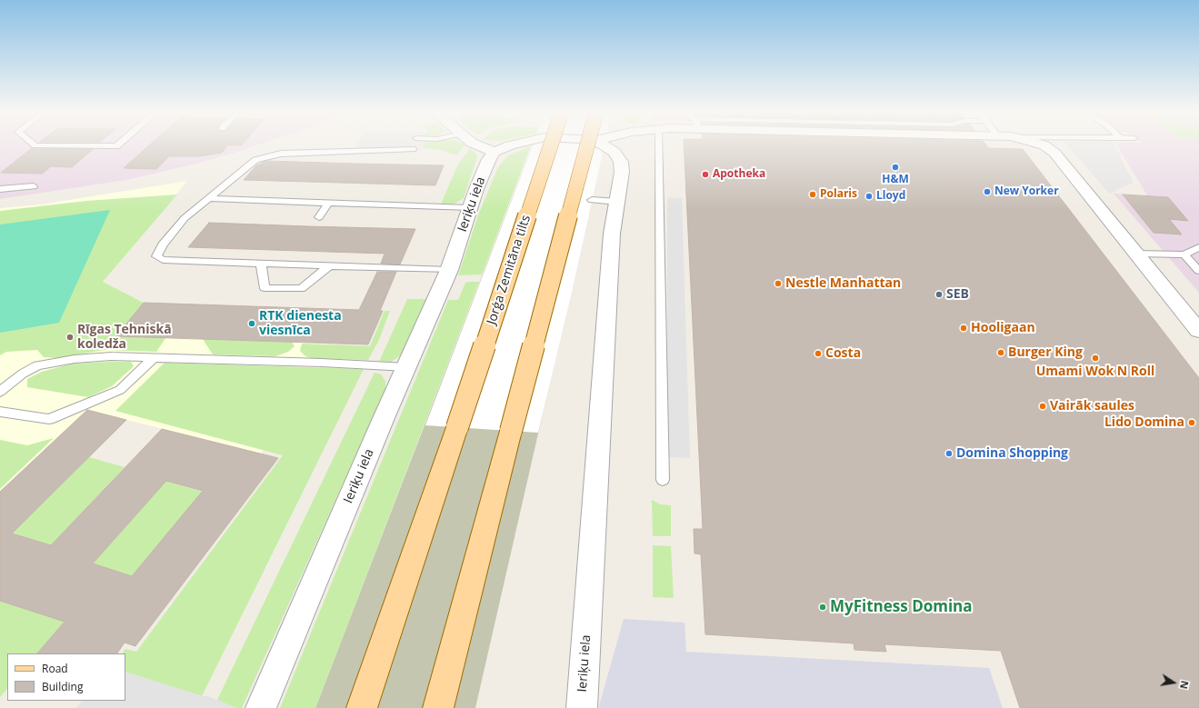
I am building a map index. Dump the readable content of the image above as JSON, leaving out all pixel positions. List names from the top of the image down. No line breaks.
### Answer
{"streets":{"main road":["Jorģa Zemitāna tilts"],"street":["Ieriķu iela"]},"places":["H&M","Apotheka","New Yorker","Polaris","Lloyd","Nestle Manhattan","SEB","RTK dienesta viesnīca","Hooligaan","Rīgas Tehniskā koledža","Burger King","Costa","Umami Wok N Roll","Vairāk saules","Lido Domina","Domina Shopping","MyFitness Domina"],"legend":["Road","Building"],"north":"right"}
